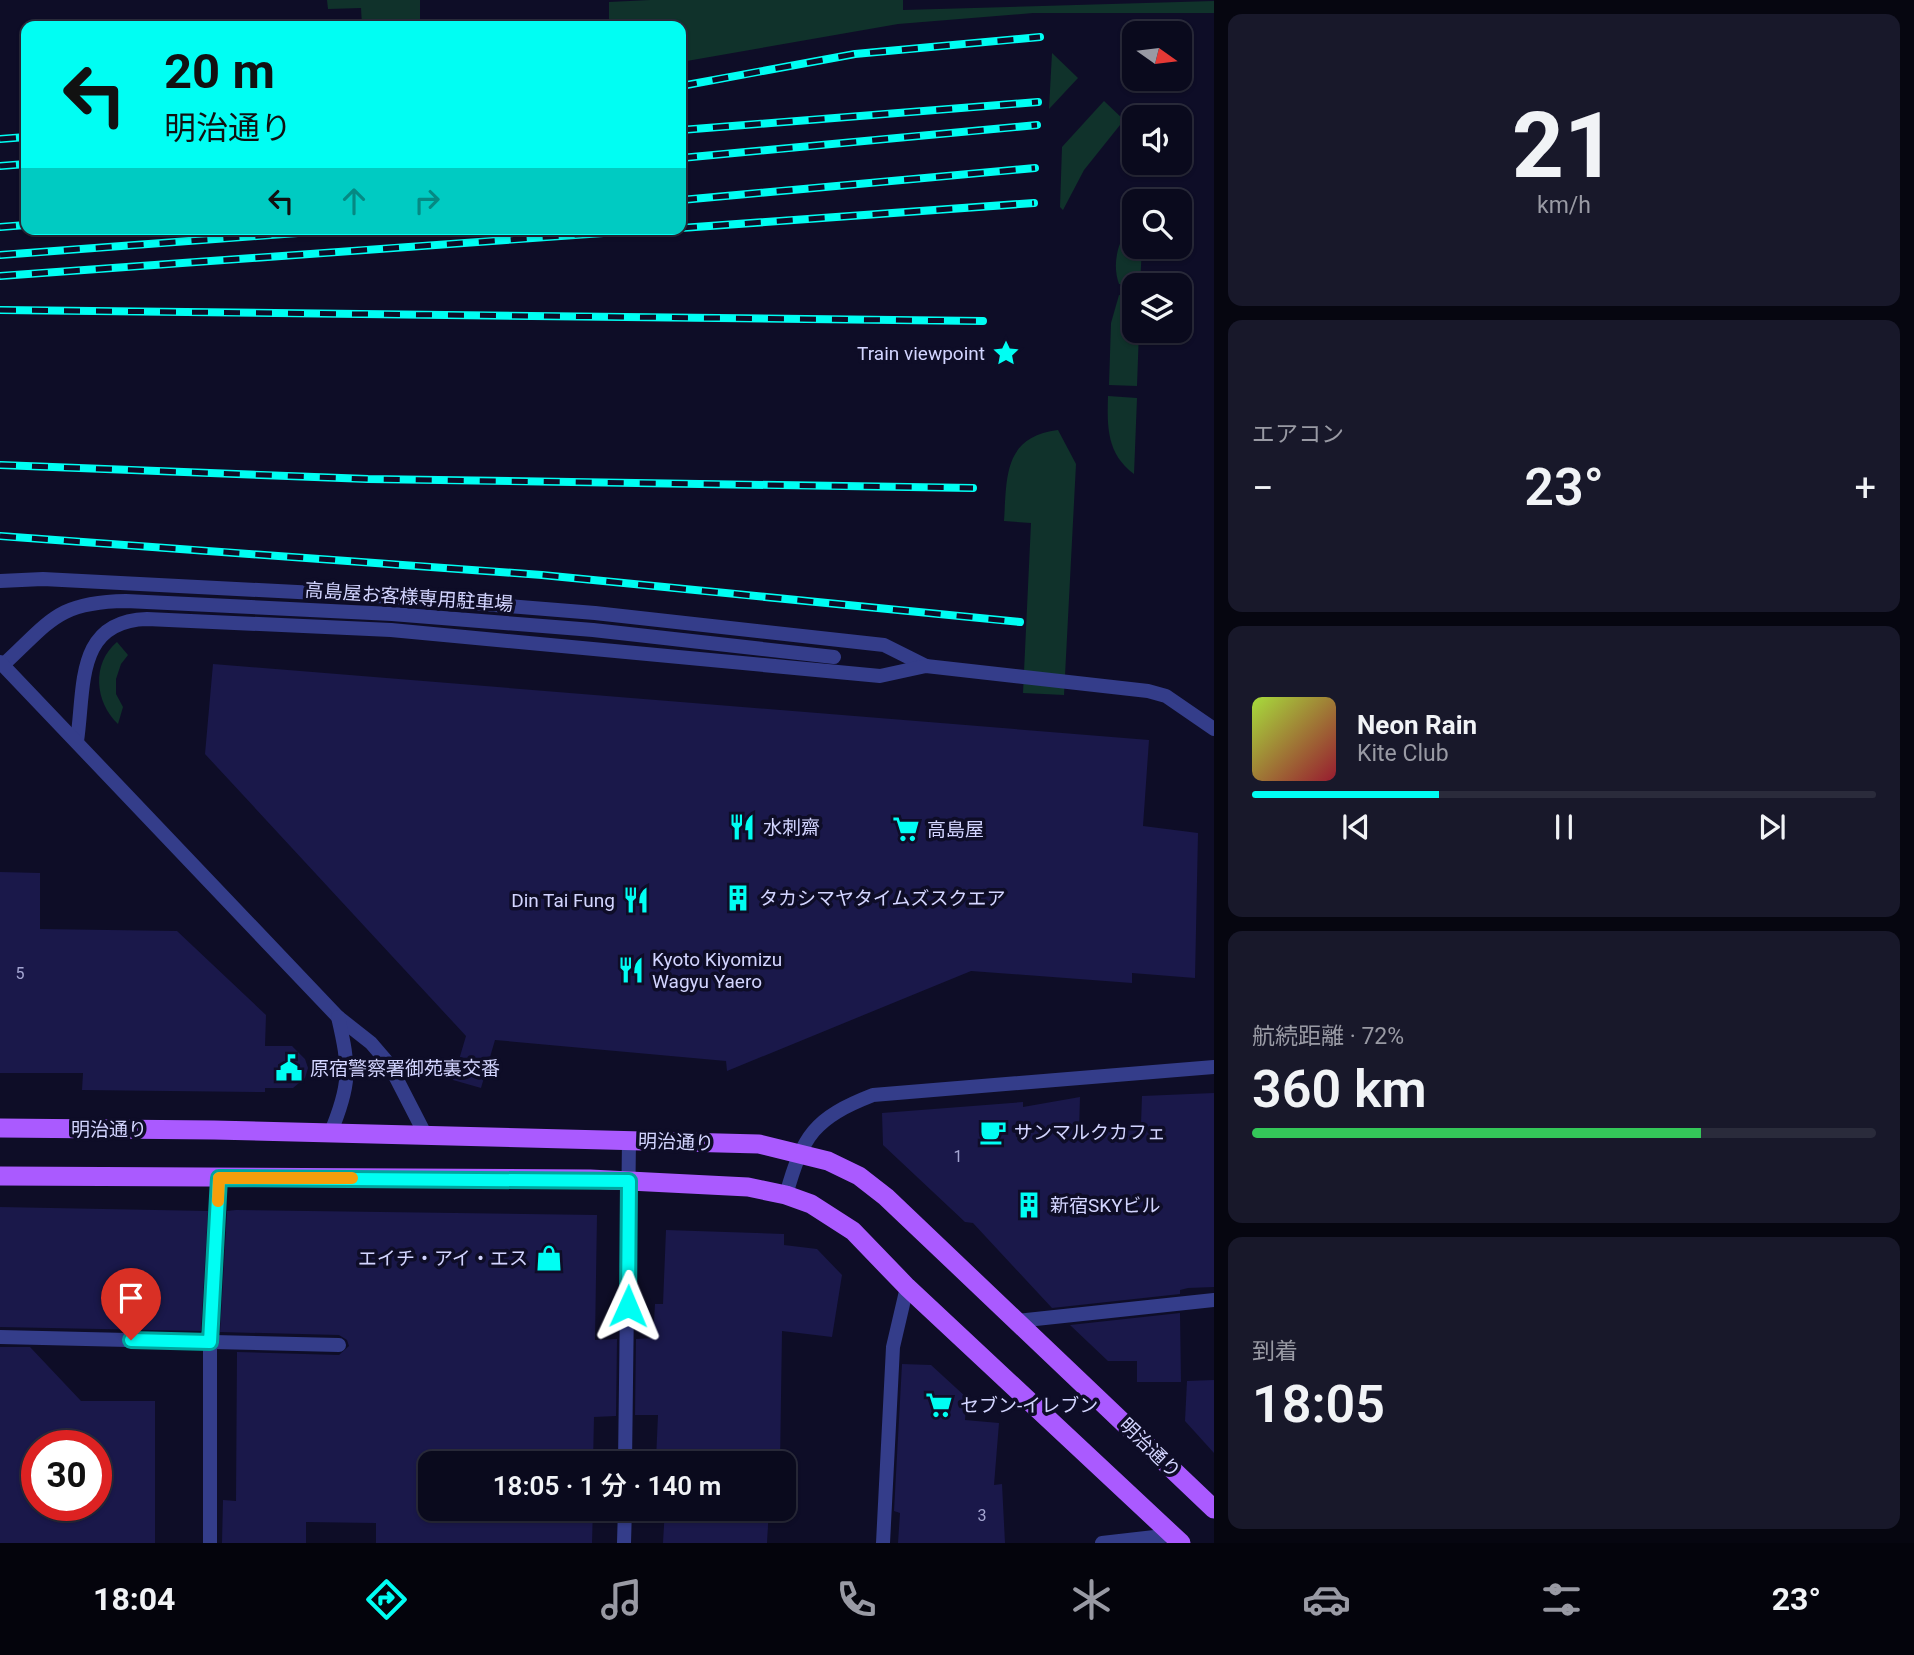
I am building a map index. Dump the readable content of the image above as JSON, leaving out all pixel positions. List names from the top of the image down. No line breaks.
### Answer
{"streets":{"main road":["明治通り"],"street":["高島屋お客様専用駐車場"]},"places":{"place":["Train viewpoint"],"restaurant":["水刺齋","Din Tai Fung","Kyoto Kiyomizu Wagyu Yaero"],"supermarket":["高島屋","セブン-イレブン"],"building":["タカシマヤタイムズスクエア","新宿SKYビル"],"public building":["原宿警察署御苑裏交番"],"cafe":["サンマルクカフェ"],"shop":["エイチ・アイ・エス"]},"house_numbers":["5","1","3"],"north":"right","page":{"tile":[["21","km/h"],"エアコン",["航続距離 · 72%","360 km"],["到着","18:05"]],"turn":["20 m","明治通り"],"heat":["−","23°","+"],"song":["Neon Rain","Kite Club"],"limit":"30","trip":"18:05 · 1 分 · 140 m","tabs":["18:04","23°"]}}
